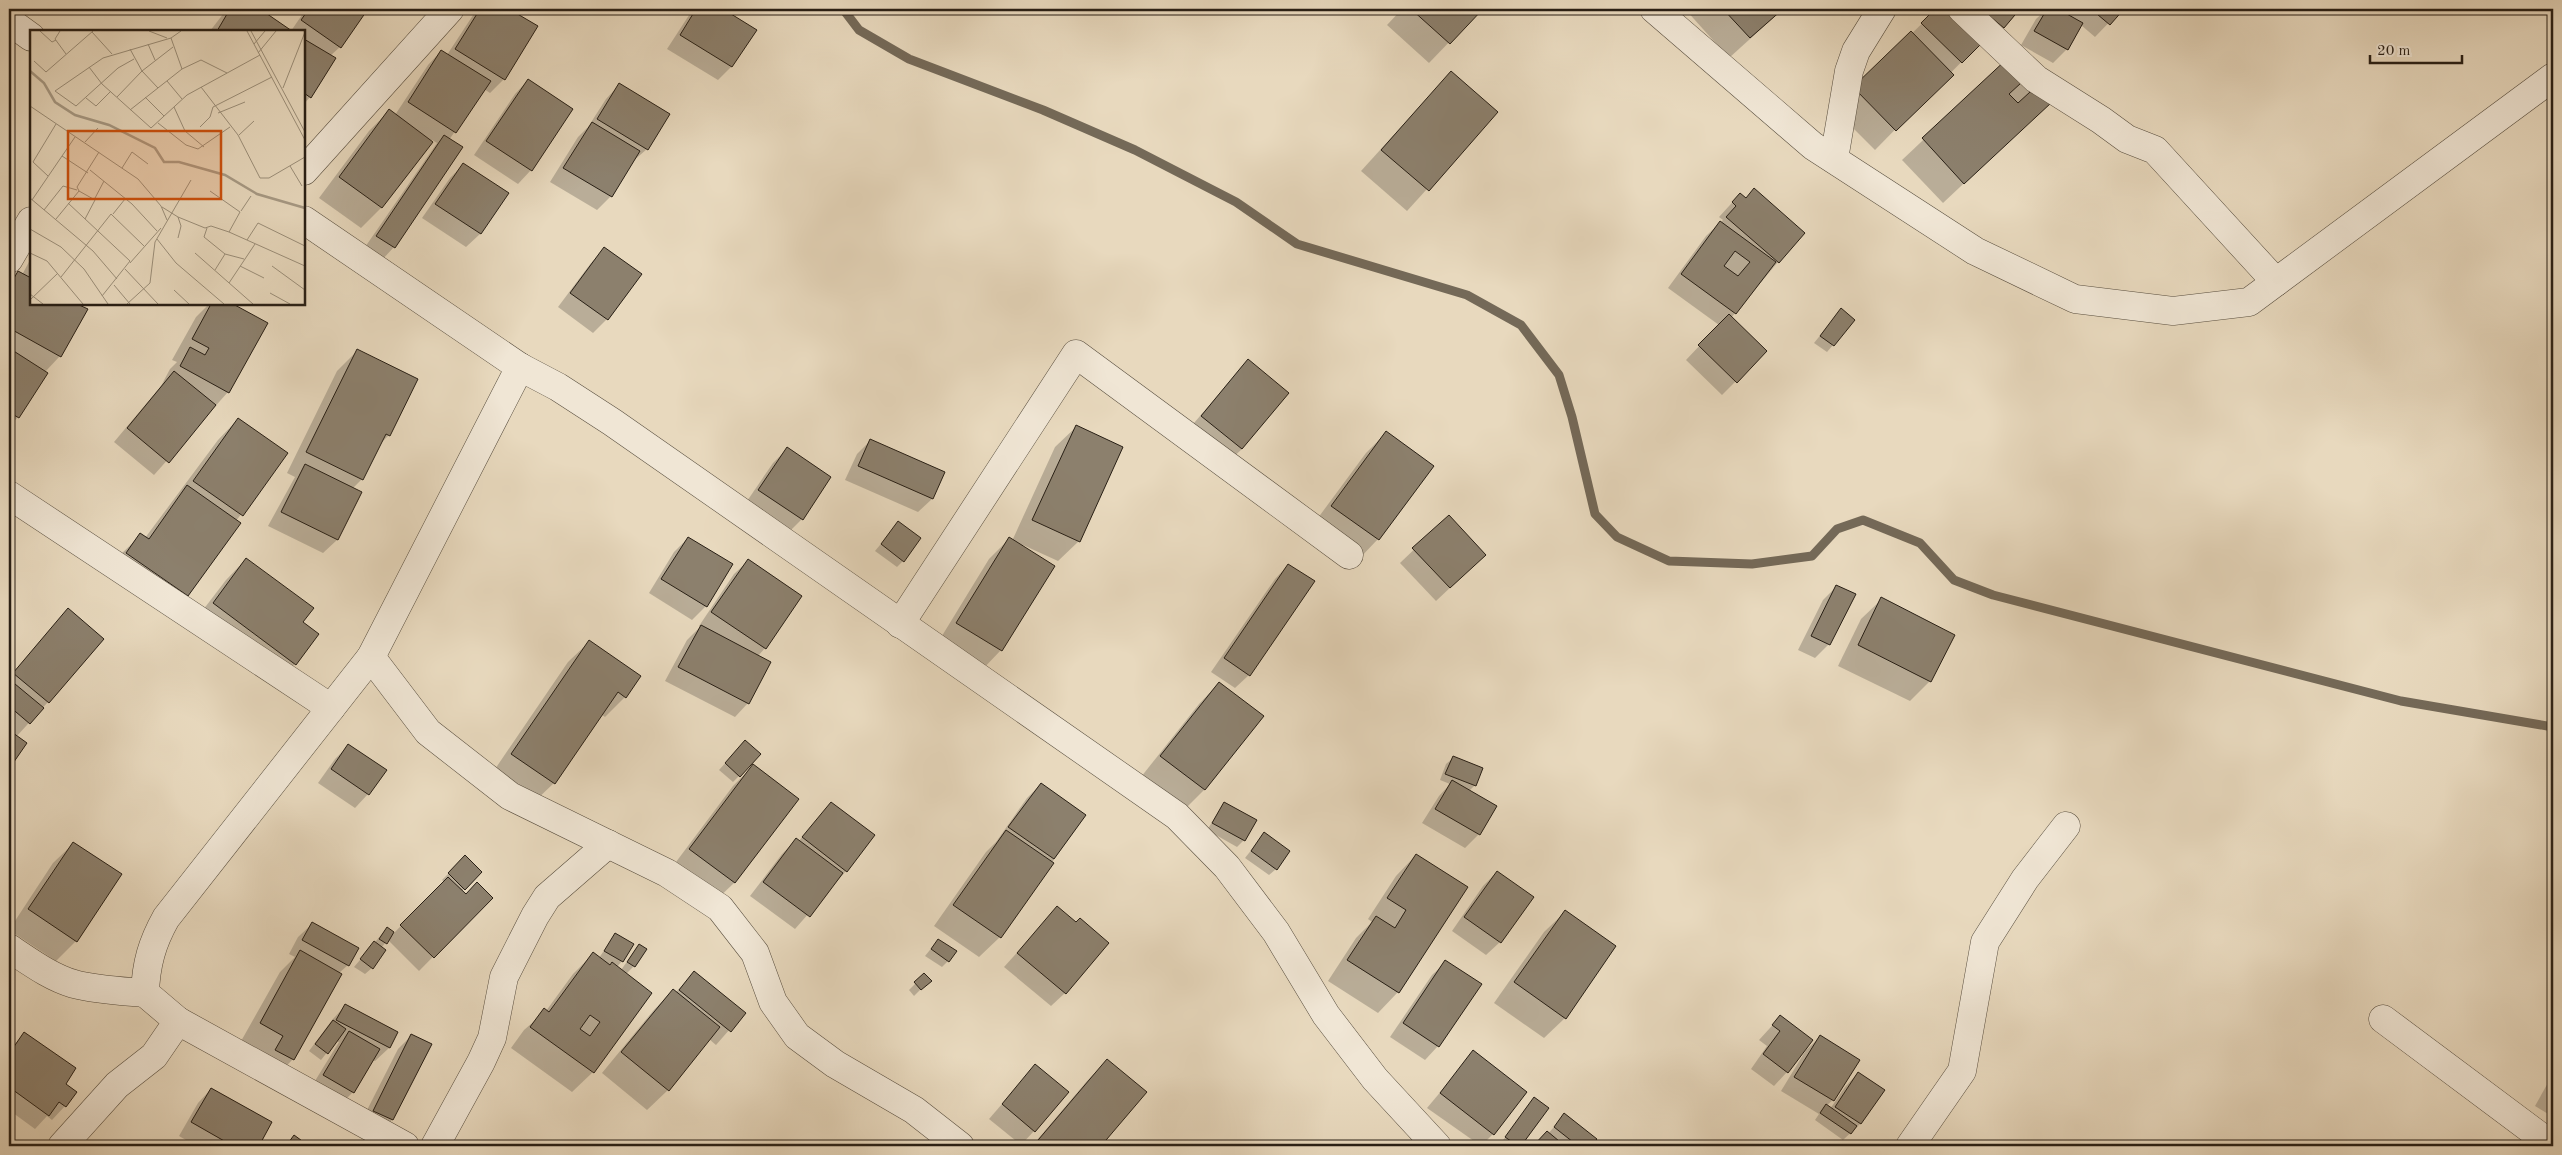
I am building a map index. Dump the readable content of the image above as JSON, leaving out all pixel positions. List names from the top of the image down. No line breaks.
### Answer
{"scale_bar":"20 m"}
